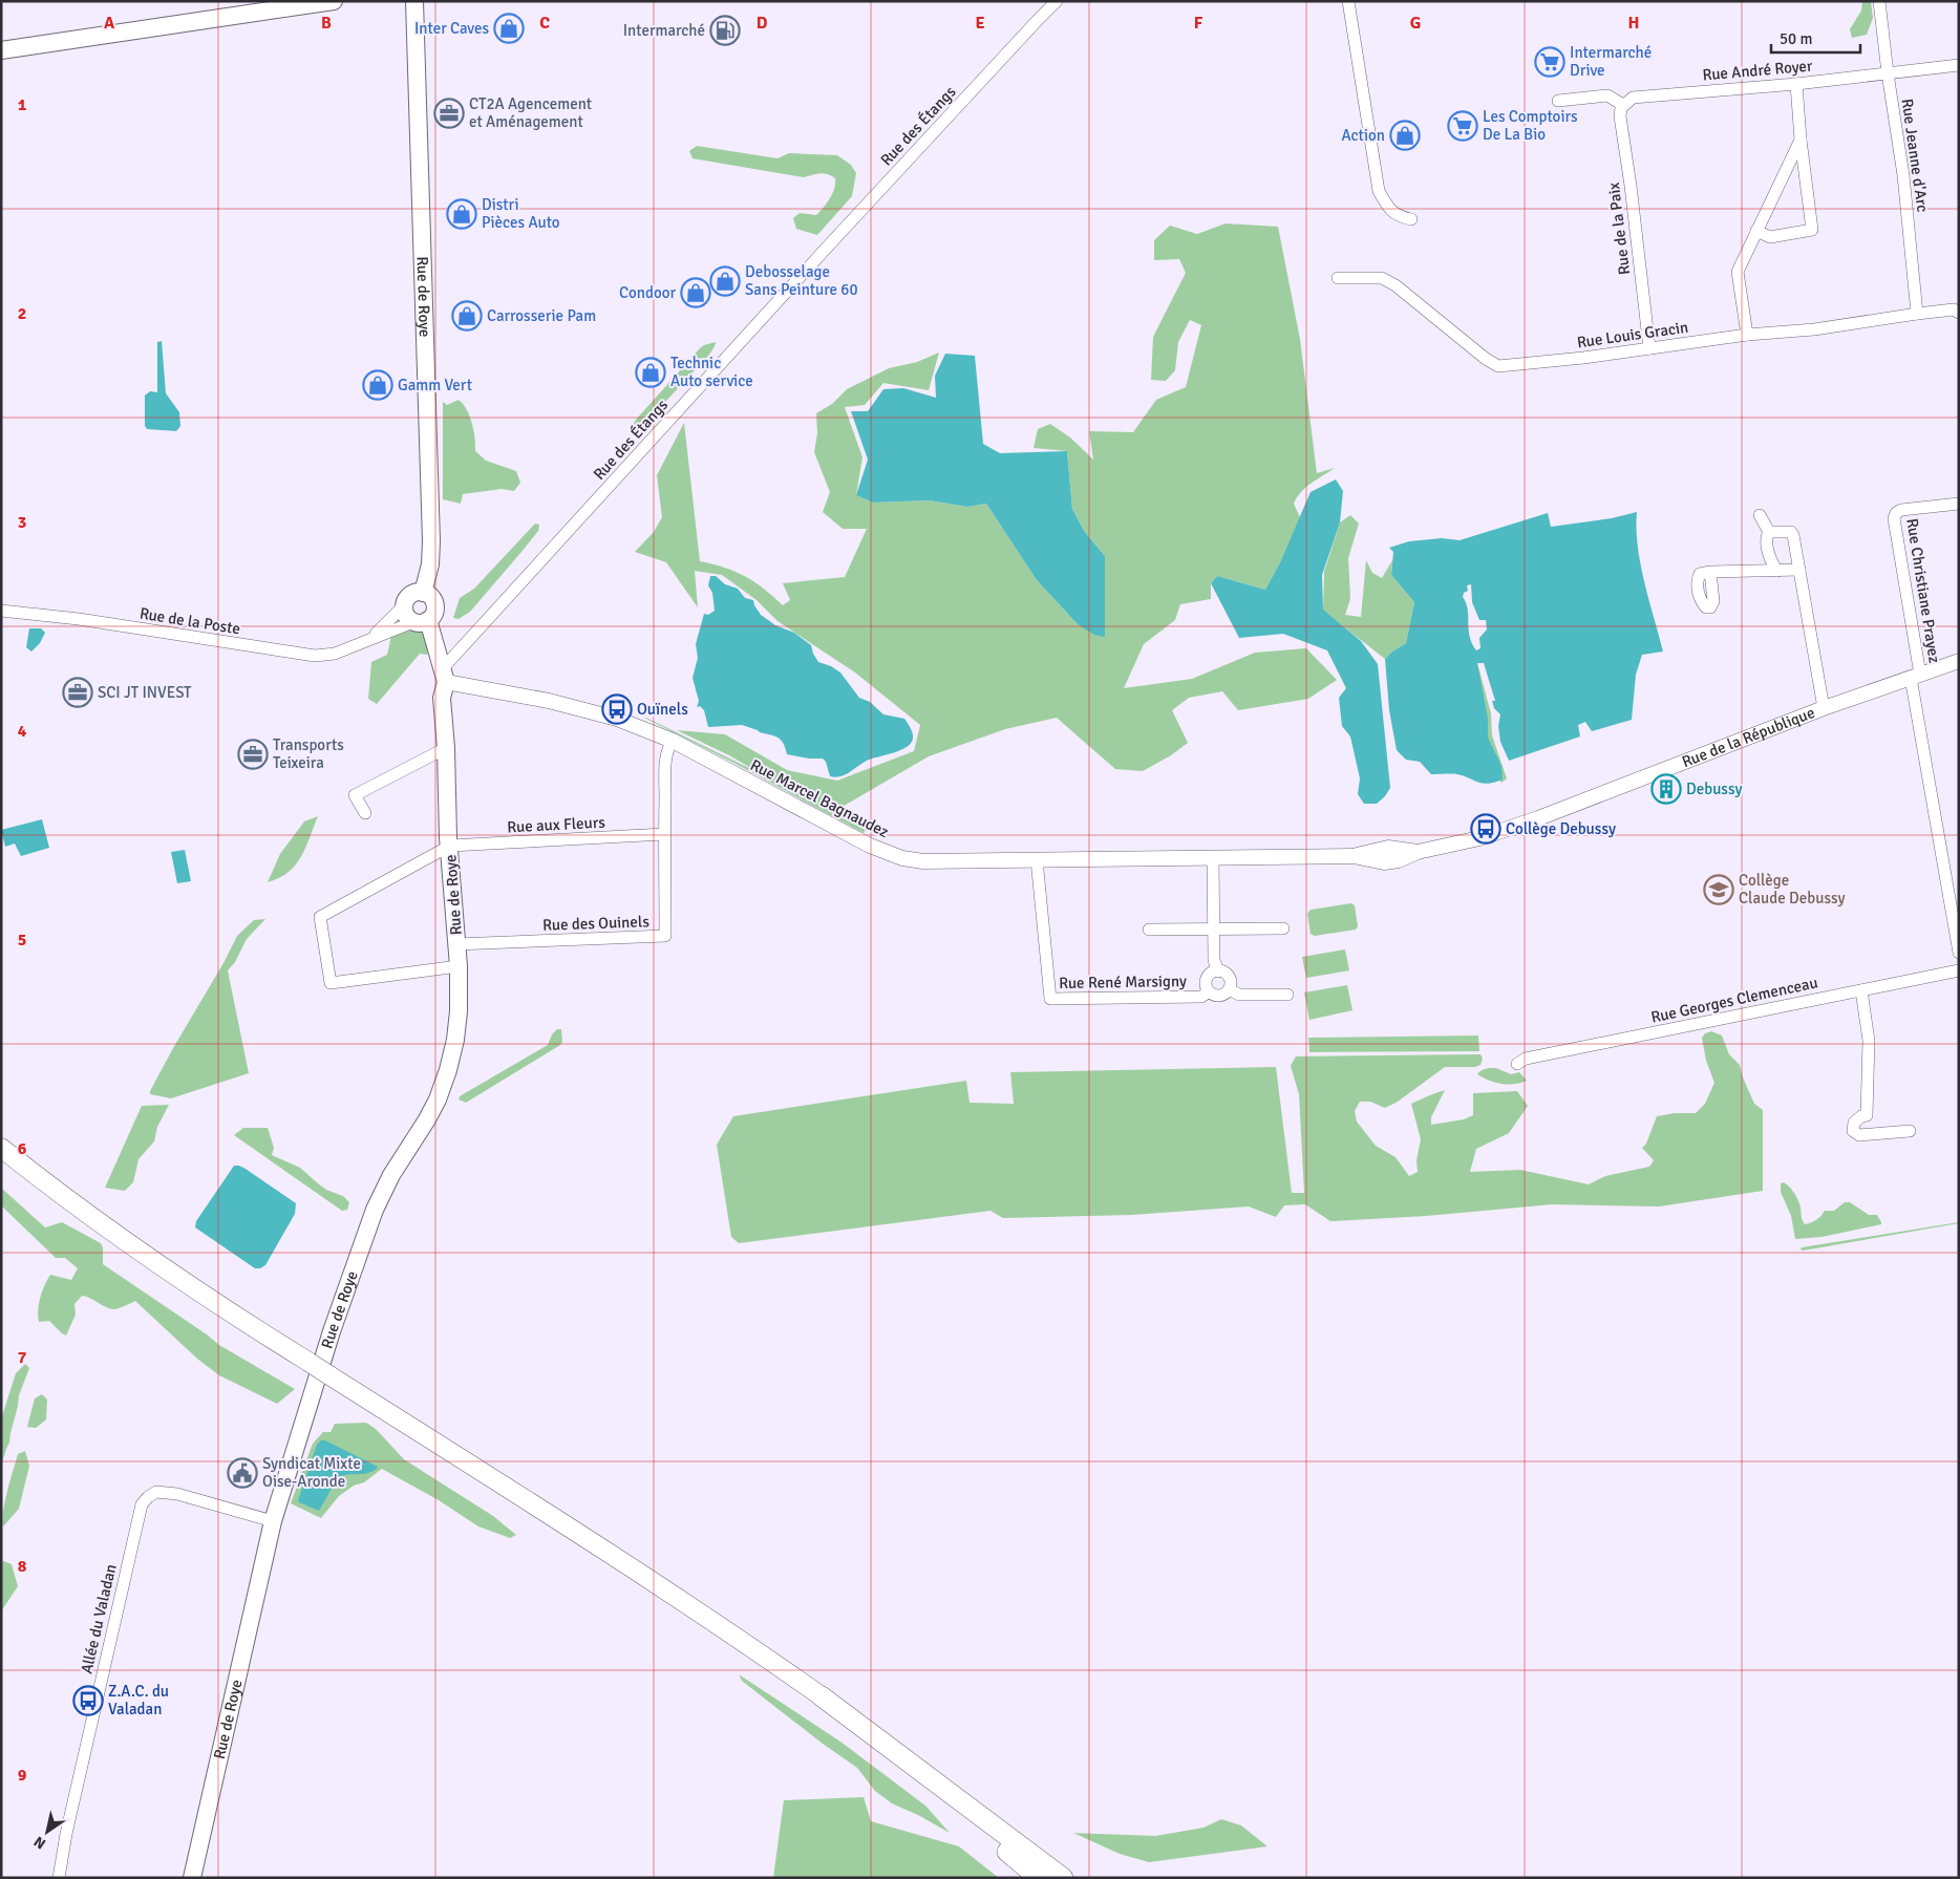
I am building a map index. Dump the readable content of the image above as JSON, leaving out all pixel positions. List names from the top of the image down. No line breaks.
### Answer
{"streets":{"main road":["Rue de Roye"],"street":["Rue André Royer","Rue des Étangs","Rue Jeanne d'Arc","Rue de la Paix","Rue Louis Gracin","Rue Christiane Prayez","Rue de la Poste","Rue de la République","Rue Marcel Bagnaudez","Rue aux Fleurs","Rue des Ouinels","Rue René Marsigny","Rue Georges Clemenceau","Allée du Valadan"]},"crossings":[["Rue André Royer","Rue Jeanne d'Arc"],["Rue André Royer","Rue de la Paix"],["Rue des Étangs","Rue de Roye"],["Rue des Étangs","Rue Marcel Bagnaudez"],["Rue Jeanne d'Arc","Rue Louis Gracin"],["Rue de la Paix","Rue Louis Gracin"],["Rue de Roye","Rue de la Poste"],["Rue de Roye","Rue Marcel Bagnaudez"],["Rue de Roye","Rue aux Fleurs"],["Rue de Roye","Rue des Ouinels"],["Rue de Roye","Allée du Valadan"],["Rue Christiane Prayez","Rue de la République"],["Rue de la République","Rue Marcel Bagnaudez"],["Rue Marcel Bagnaudez","Rue des Ouinels"],["Rue Marcel Bagnaudez","Rue René Marsigny"],["Rue aux Fleurs","Rue des Ouinels"]],"places":{"shop":["Inter Caves","Action","Distri Pièces Auto","Debosselage Sans Peinture 60","Condoor","Carrosserie Pam","Technic Auto service","Gamm Vert"],"fuel station":["Intermarché"],"supermarket":["Intermarché Drive","Les Comptoirs De La Bio"],"office":["CT2A Agencement et Aménagement","SCI JT INVEST","Transports Teixeira"],"bus stop":["Ouïnels","Collège Debussy","Z.A.C. du Valadan"],"building":["Debussy"],"school or university":["Collège Claude Debussy"],"public building":["Syndicat Mixte Oise-Aronde"]},"scale_bar":"50 m","north":"bottom left","grid":{"columns":["A","B","C","D","E","F","G","H"],"rows":["1","2","3","4","5","6","7","8","9"]}}
